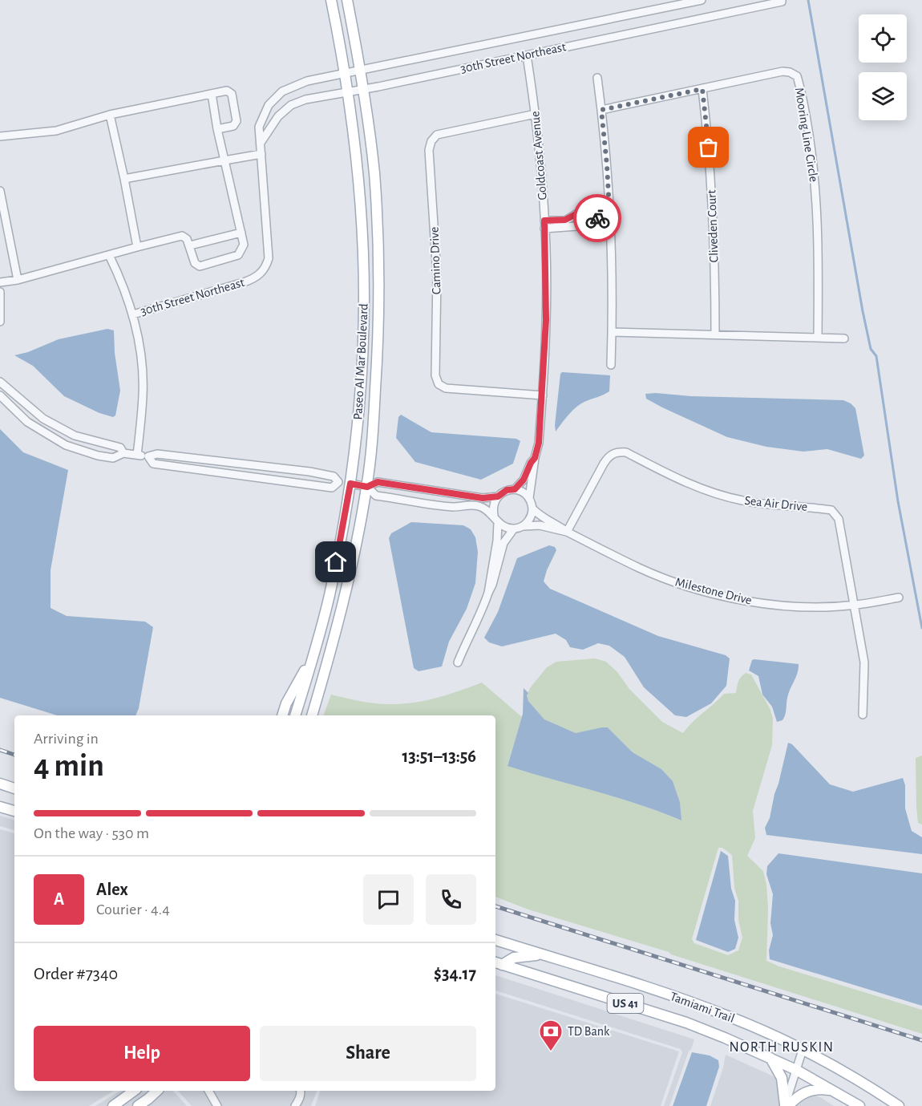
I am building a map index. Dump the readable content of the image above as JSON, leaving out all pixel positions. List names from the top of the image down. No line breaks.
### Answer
{"streets":{"main road":["Paseo Al Mar Boulevard","US 41","Tamiami Trail"],"street":["30th Street Northeast","Mooring Line Circle","Goldcoast Avenue","Cliveden Court","Camino Drive","Sea Air Drive","Milestone Drive"]},"crossings":[["30th Street Northeast","Goldcoast Avenue"],["30th Street Northeast","Paseo Al Mar Boulevard"],["Mooring Line Circle","Cliveden Court"],["Goldcoast Avenue","Camino Drive"],["Goldcoast Avenue","Milestone Drive"],["Sea Air Drive","Milestone Drive"]],"districts":["NORTH RUSKIN"],"places":{"bank":["TD Bank"]},"page":{"heading":["4 min","Arriving in","13:51–13:56"],"panel":["Alex","Courier · 4.4","Order #7340","$34.17"],"bar":"On the way · 530 m","round":"A","buttons":["Help","Share"]}}
